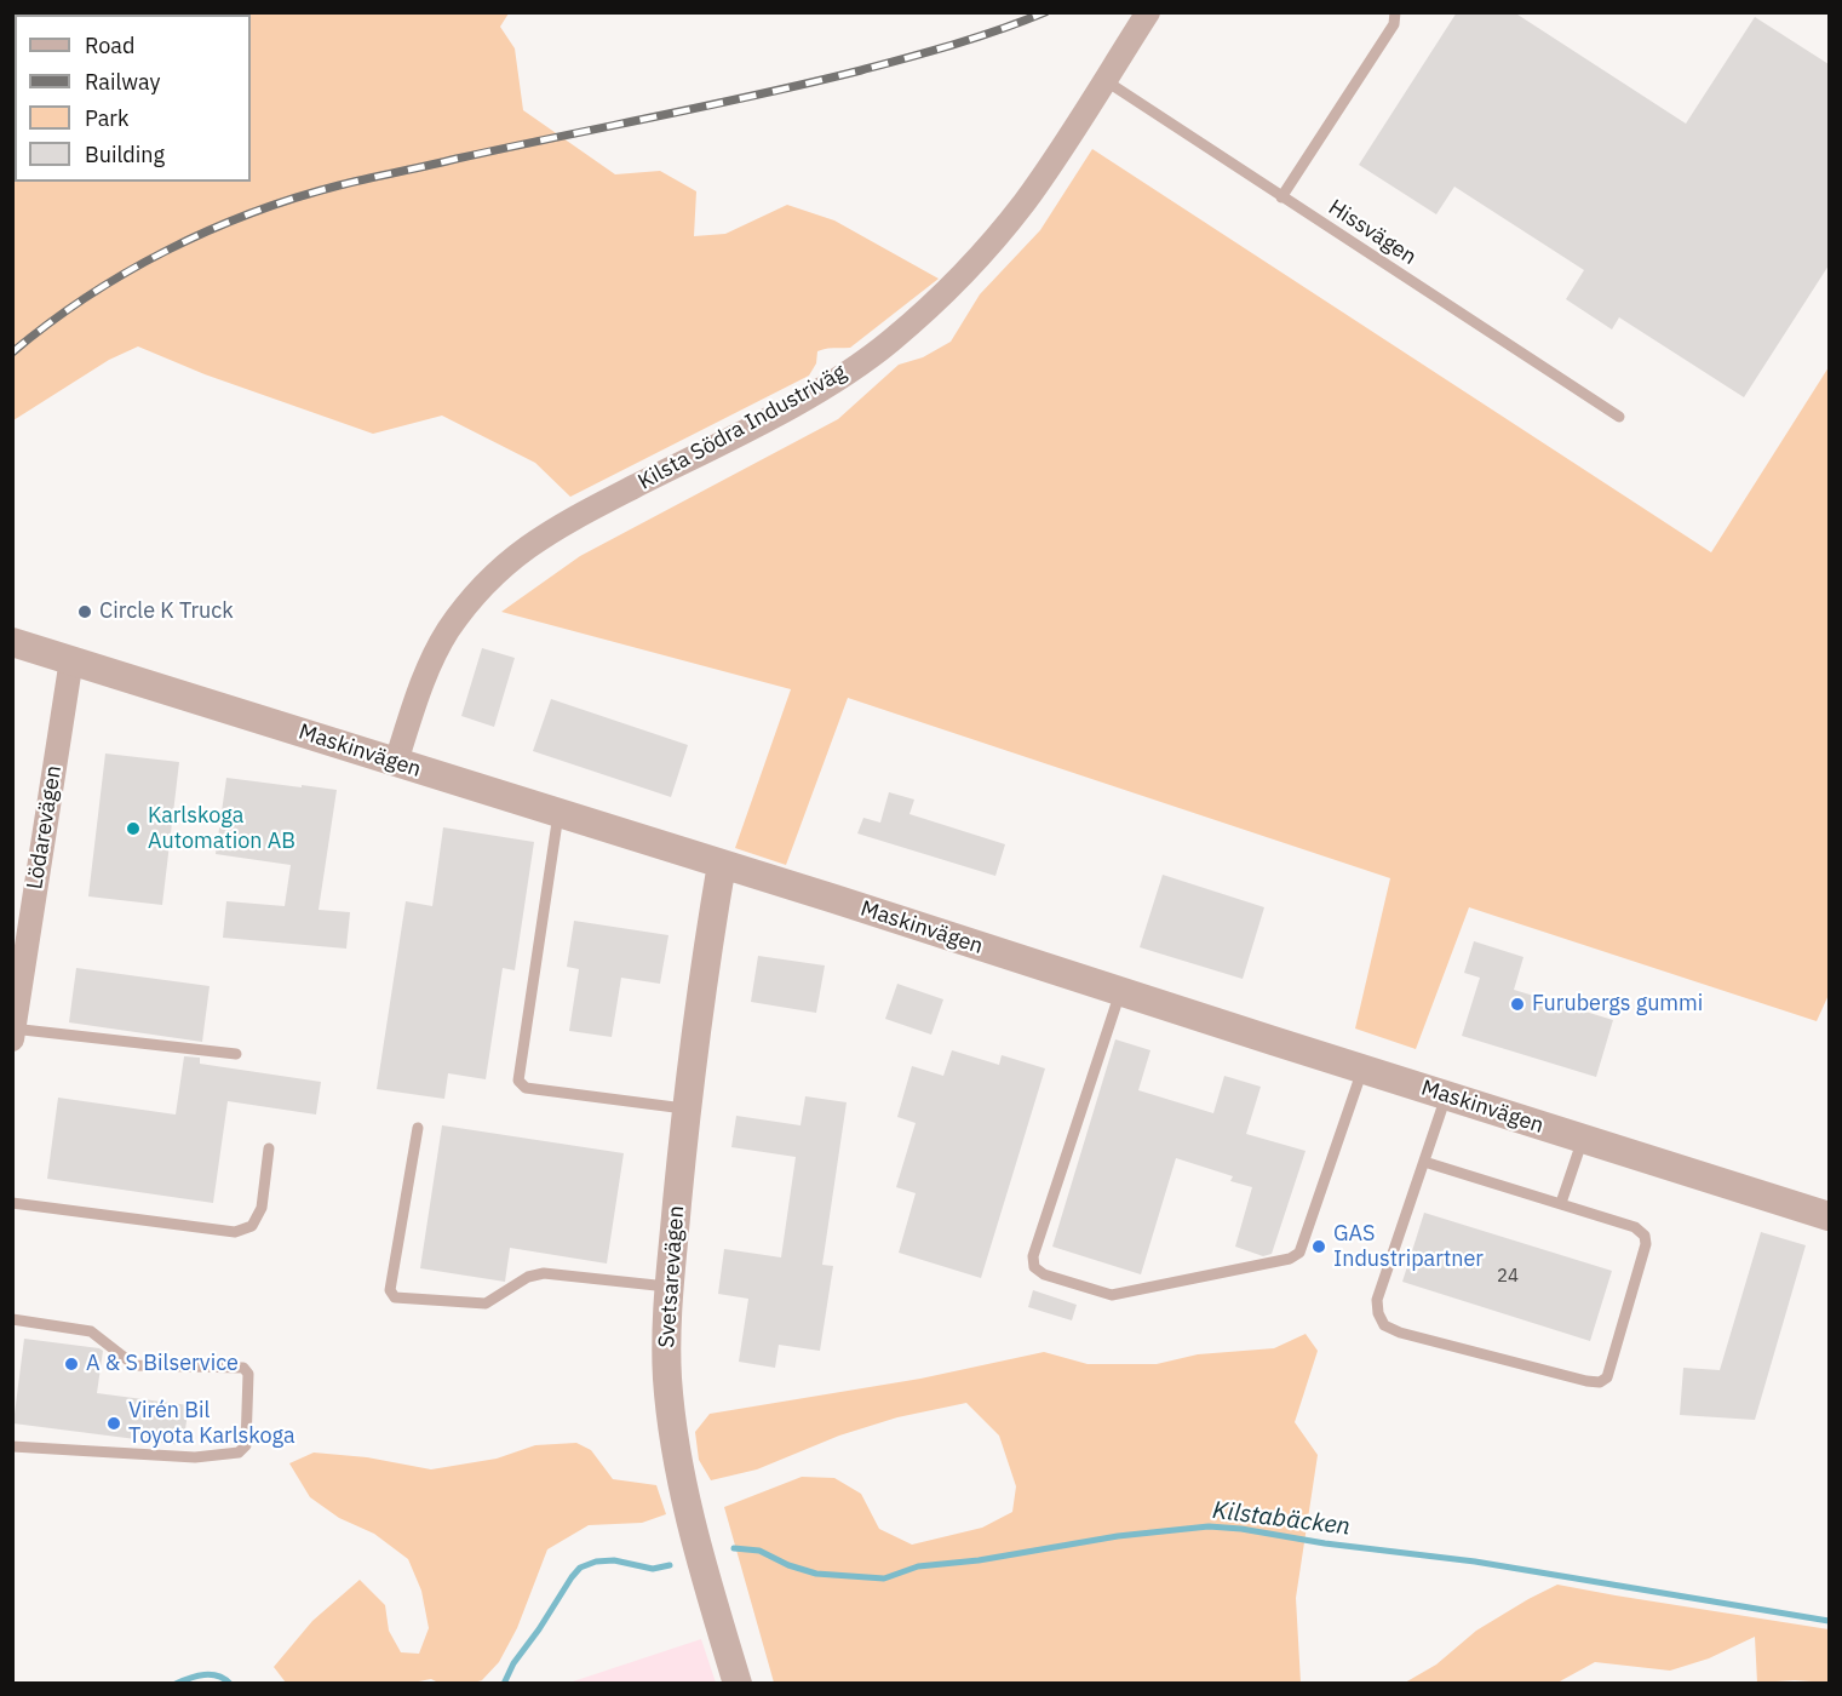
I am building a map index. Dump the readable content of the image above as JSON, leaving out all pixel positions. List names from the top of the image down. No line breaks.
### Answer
{"streets":{"street":["Kilsta Södra Industriväg","Maskinvägen","Lödarevägen","Svetsarevägen"],"lane":["Hissvägen"]},"crossings":[["Hissvägen","Kilsta Södra Industriväg"],["Kilsta Södra Industriväg","Maskinvägen"],["Maskinvägen","Lödarevägen"],["Maskinvägen","Svetsarevägen"]],"water":["Kilstabäcken"],"places":["Circle K Truck","Karlskoga Automation AB","Furubergs gummi","GAS Industripartner","A & S Bilservice","Virén Bil Toyota Karlskoga"],"house_numbers":["24"],"legend":["Road","Railway","Park","Building"]}
